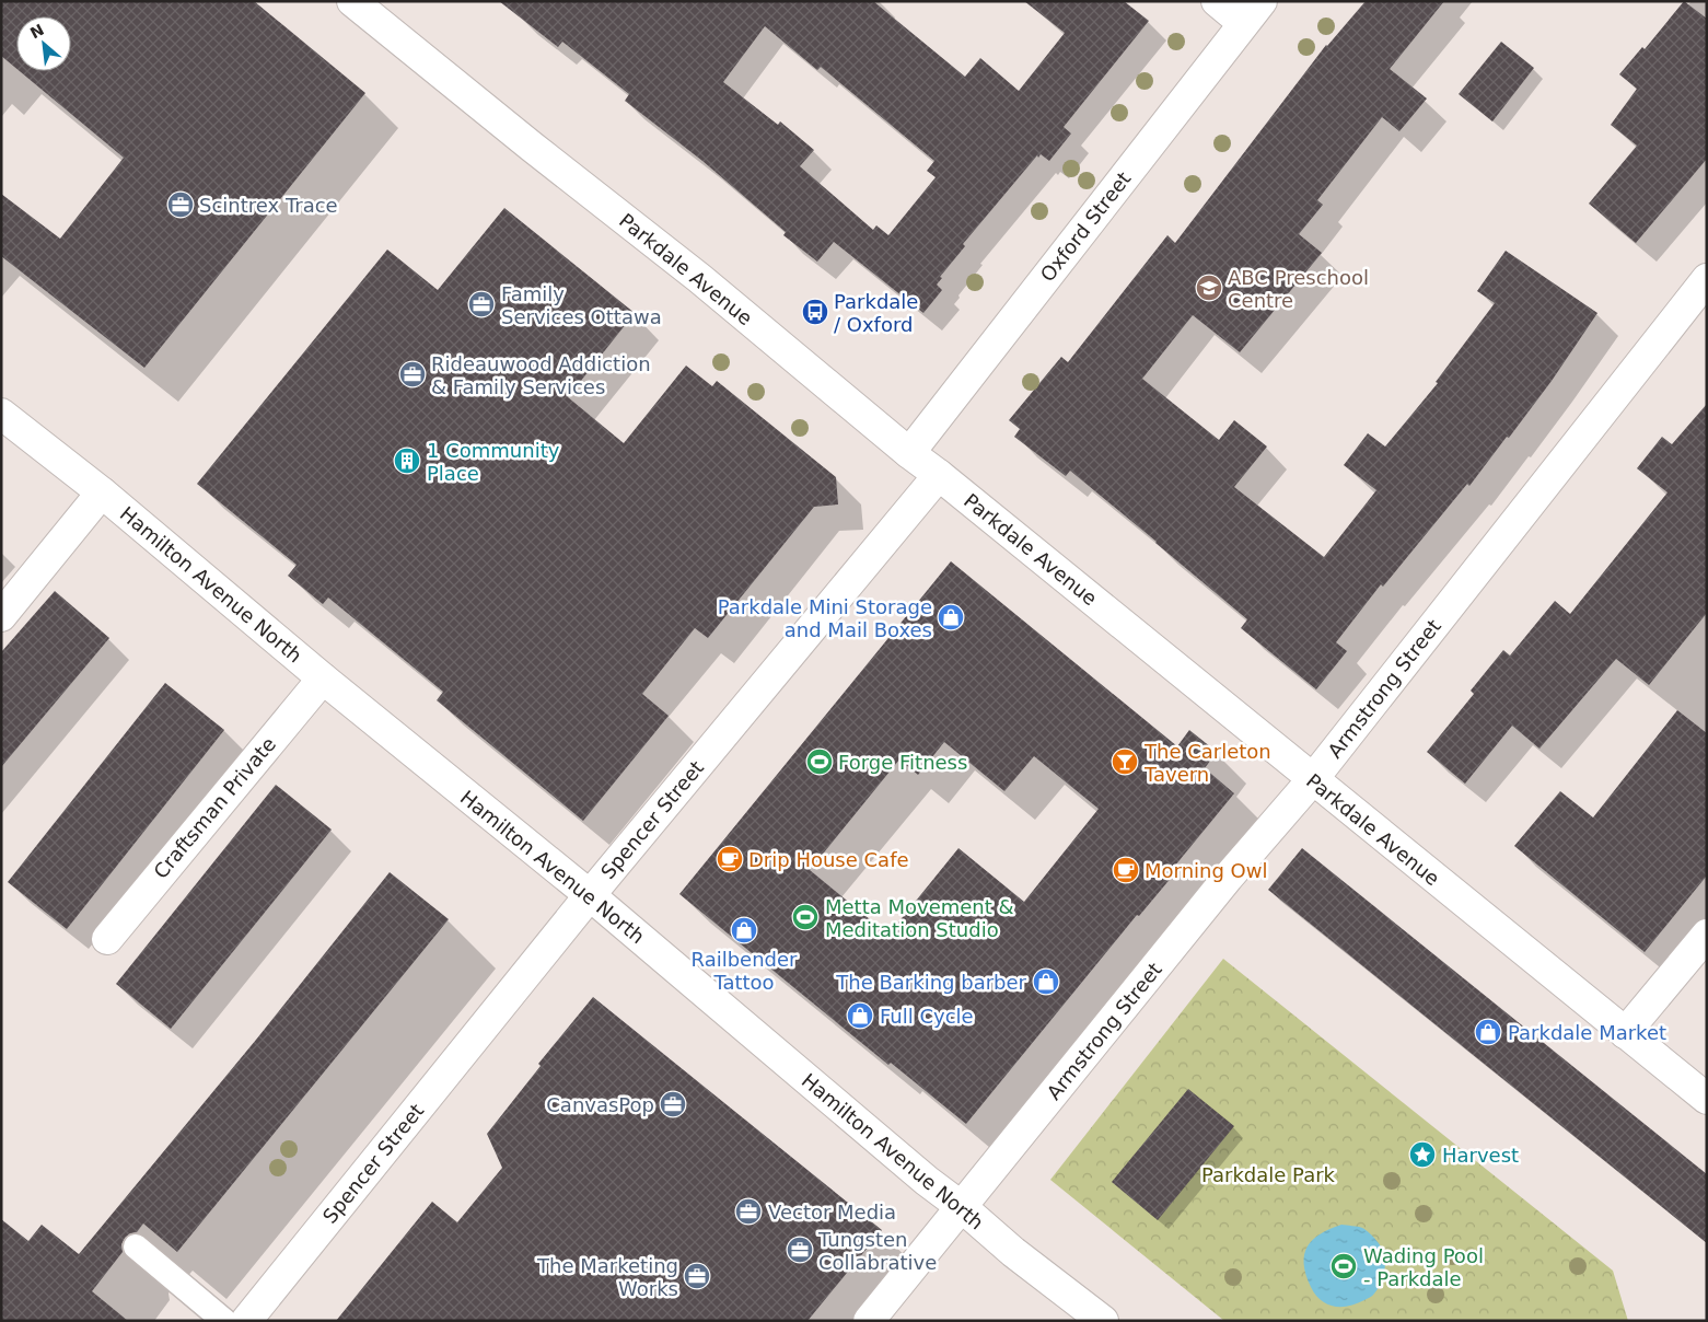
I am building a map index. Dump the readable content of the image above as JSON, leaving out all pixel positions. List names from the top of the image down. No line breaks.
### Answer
{"streets":{"street":["Oxford Street","Parkdale Avenue","Hamilton Avenue North","Armstrong Street","Craftsman Private","Spencer Street"]},"crossings":[["Oxford Street","Parkdale Avenue"],["Parkdale Avenue","Armstrong Street"],["Parkdale Avenue","Spencer Street"],["Hamilton Avenue North","Armstrong Street"],["Hamilton Avenue North","Craftsman Private"],["Hamilton Avenue North","Spencer Street"]],"parks":["Parkdale Park"],"places":{"office":["Scintrex Trace","Family Services Ottawa","Rideauwood Addiction & Family Services","CanvasPop","Vector Media","Tungsten Collabrative","The Marketing Works"],"school or university":["ABC Preschool Centre"],"bus stop":["Parkdale / Oxford"],"building":["1 Community Place"],"shop":["Parkdale Mini Storage and Mail Boxes","Railbender Tattoo","The Barking barber","Full Cycle","Parkdale Market"],"sports":["Forge Fitness","Metta Movement & Meditation Studio","Wading Pool - Parkdale"],"bar":["The Carleton Tavern"],"cafe":["Drip House Cafe","Morning Owl"],"place":["Harvest"]},"north":"top left"}
